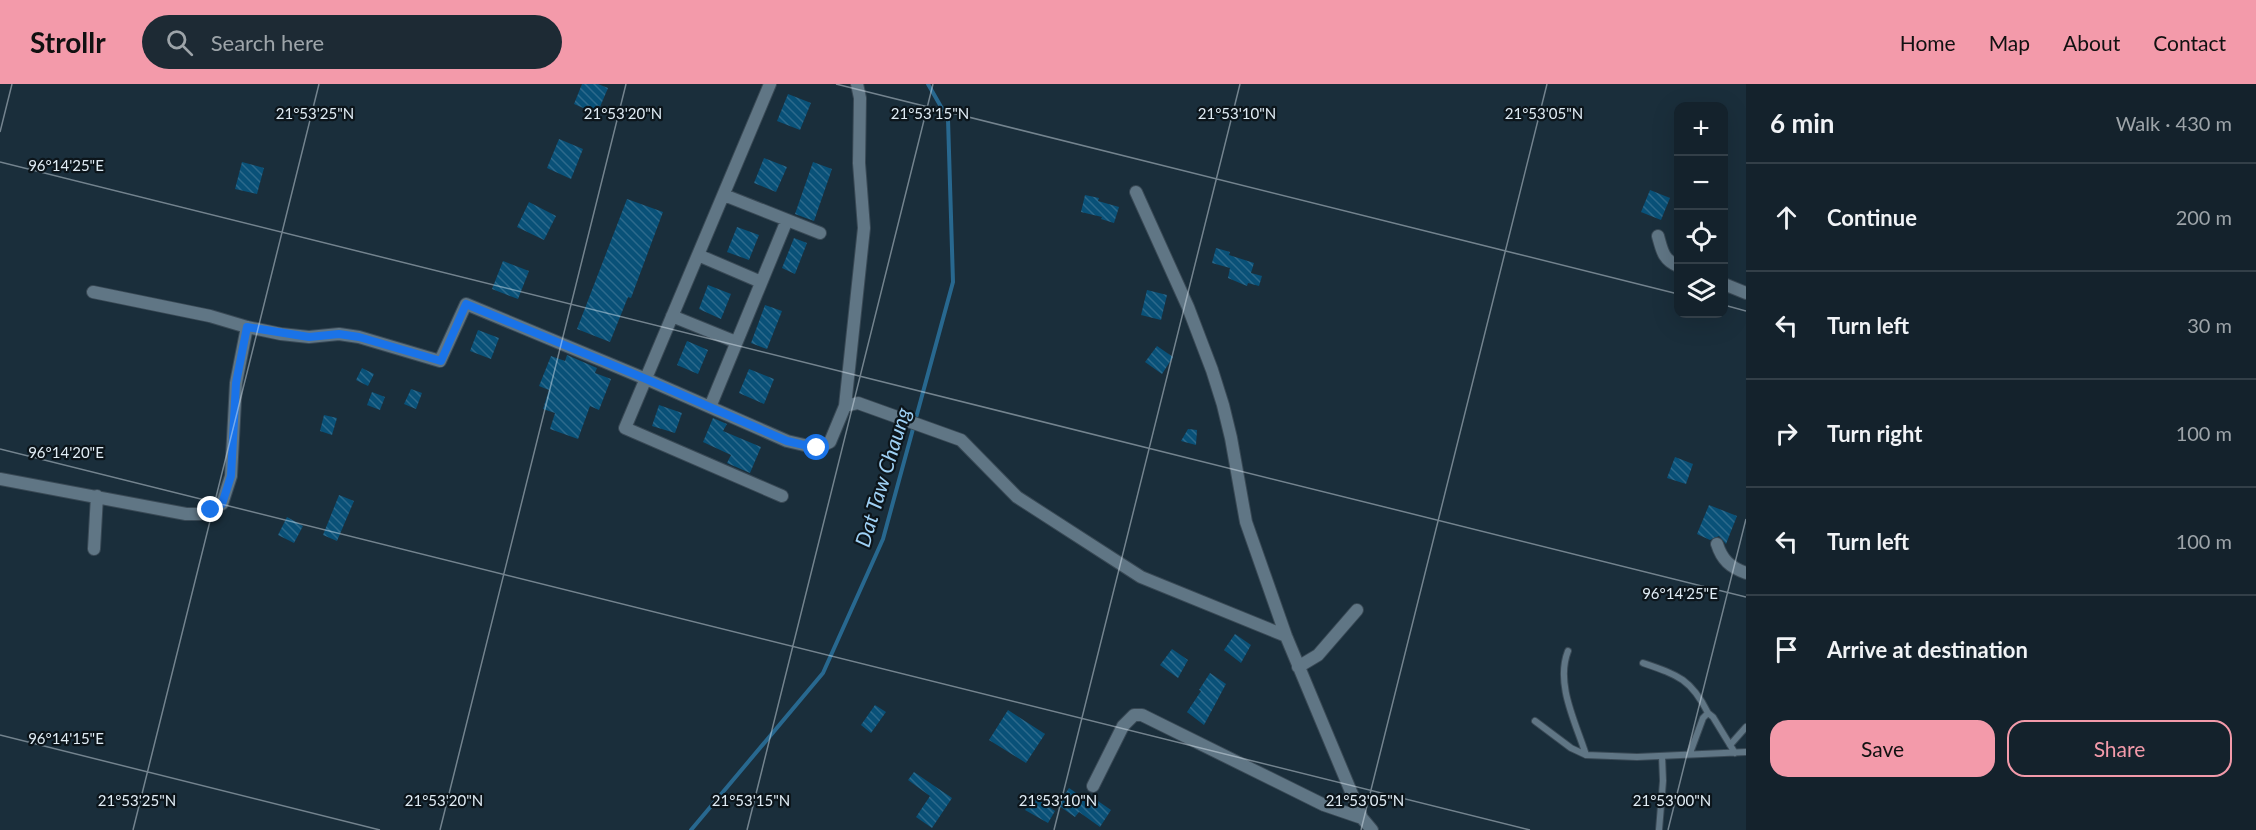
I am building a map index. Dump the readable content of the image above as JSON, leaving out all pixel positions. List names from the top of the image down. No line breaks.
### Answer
{"water":["Dat Taw Chaung"],"page":{"header":"Strollr","search":"Search here","nav":["Home","Map","About","Contact"],"heading":["6 min","Walk · 430 m"],"map_buttons":["+","−"],"list":[["Continue","200 m"],["Turn left","30 m"],["Turn right","100 m"],["Turn left","100 m"],"Arrive at destination"],"buttons":["Save","Share"]},"coordinates":["21°53'25\"N","21°53'20\"N","21°53'15\"N","21°53'10\"N","21°53'05\"N","96°14'25\"E","96°14'20\"E","96°14'15\"E","21°53'00\"N"]}
